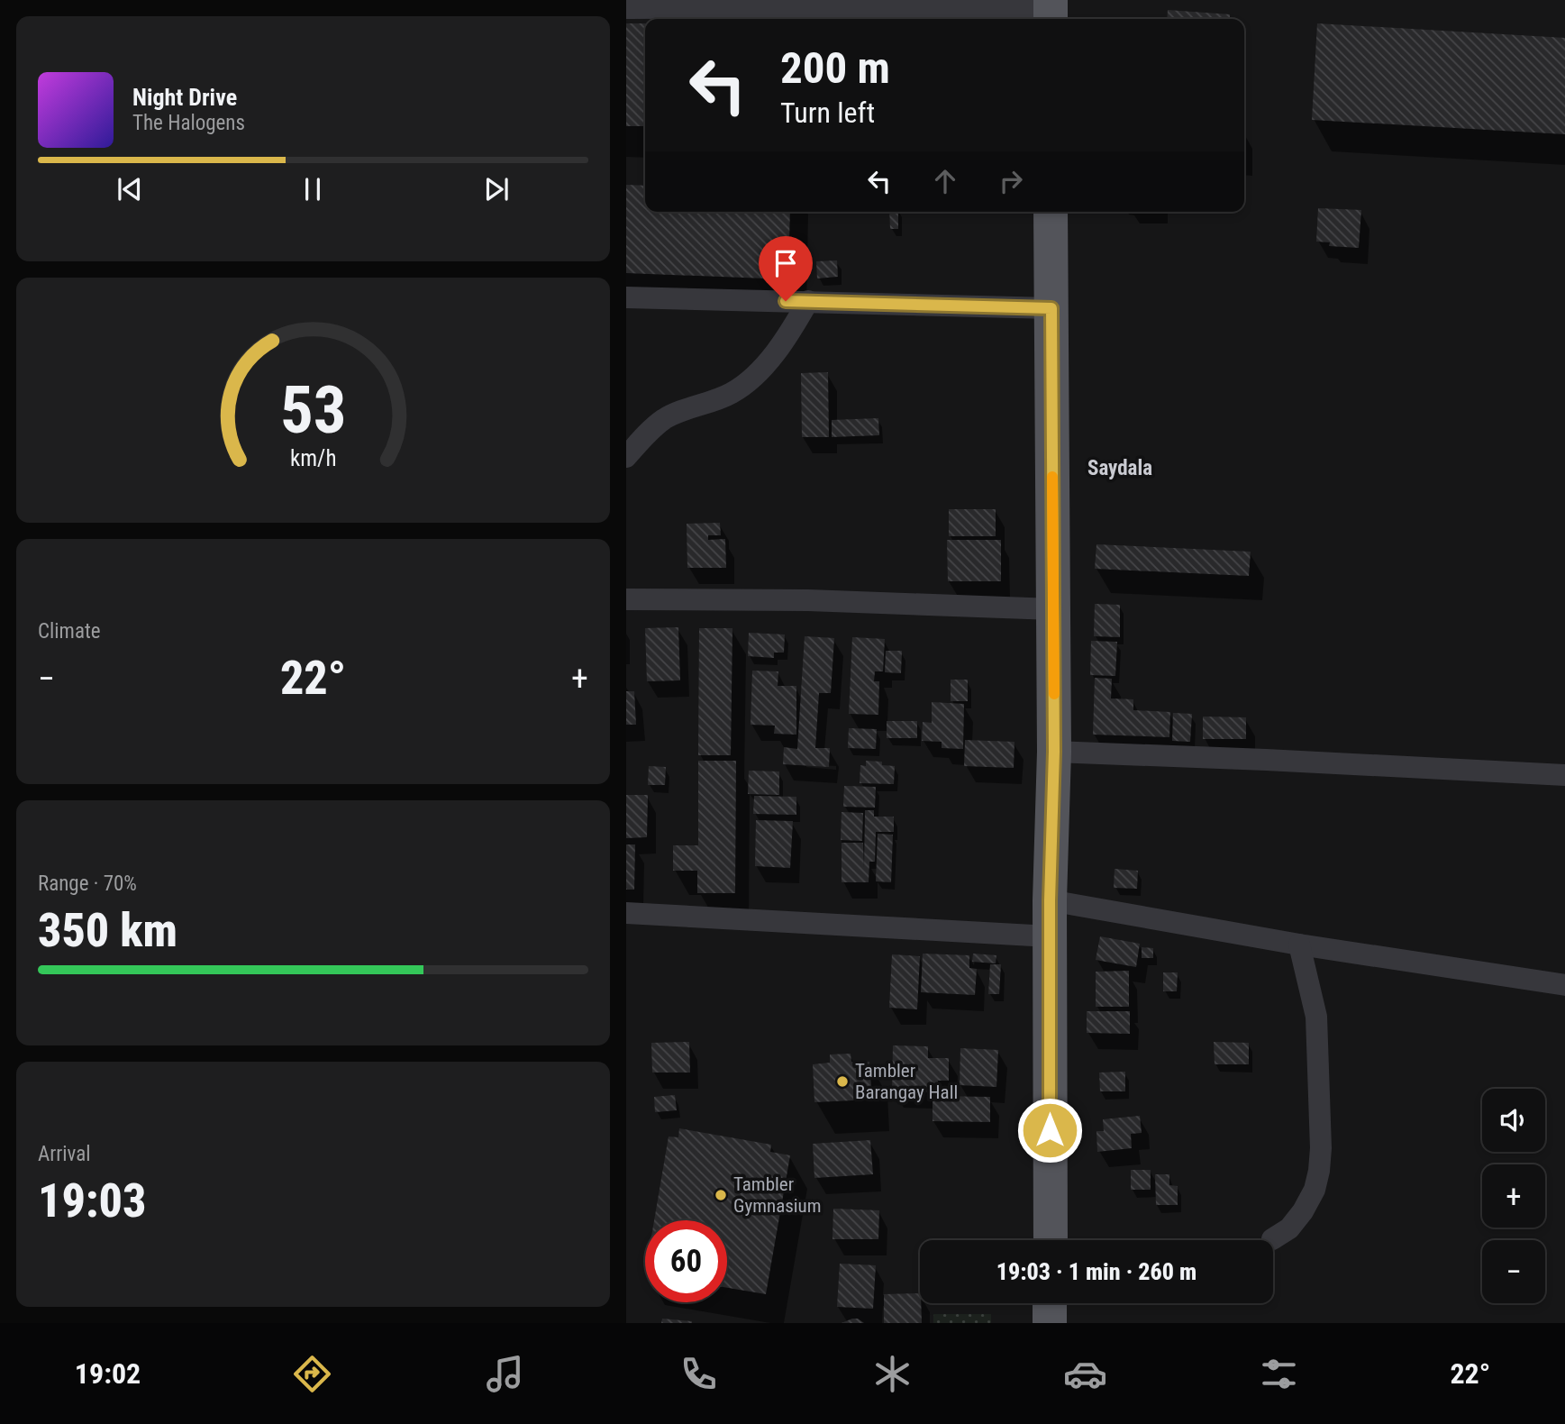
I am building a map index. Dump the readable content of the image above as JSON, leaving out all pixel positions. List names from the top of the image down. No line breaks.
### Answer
{"districts":["Saydala"],"places":["Tambler Barangay Hall","Tambler Gymnasium"],"page":{"turn":["200 m","Turn left"],"song":["Night Drive","The Halogens"],"tile":["Climate",["Range · 70%","350 km"],["Arrival","19:03"]],"heat":["−","22°","+"],"map_buttons":["+","−"],"limit":"60","trip":"19:03 · 1 min · 260 m","tabs":["19:02","22°"],"gauge":["53","km/h"]}}
